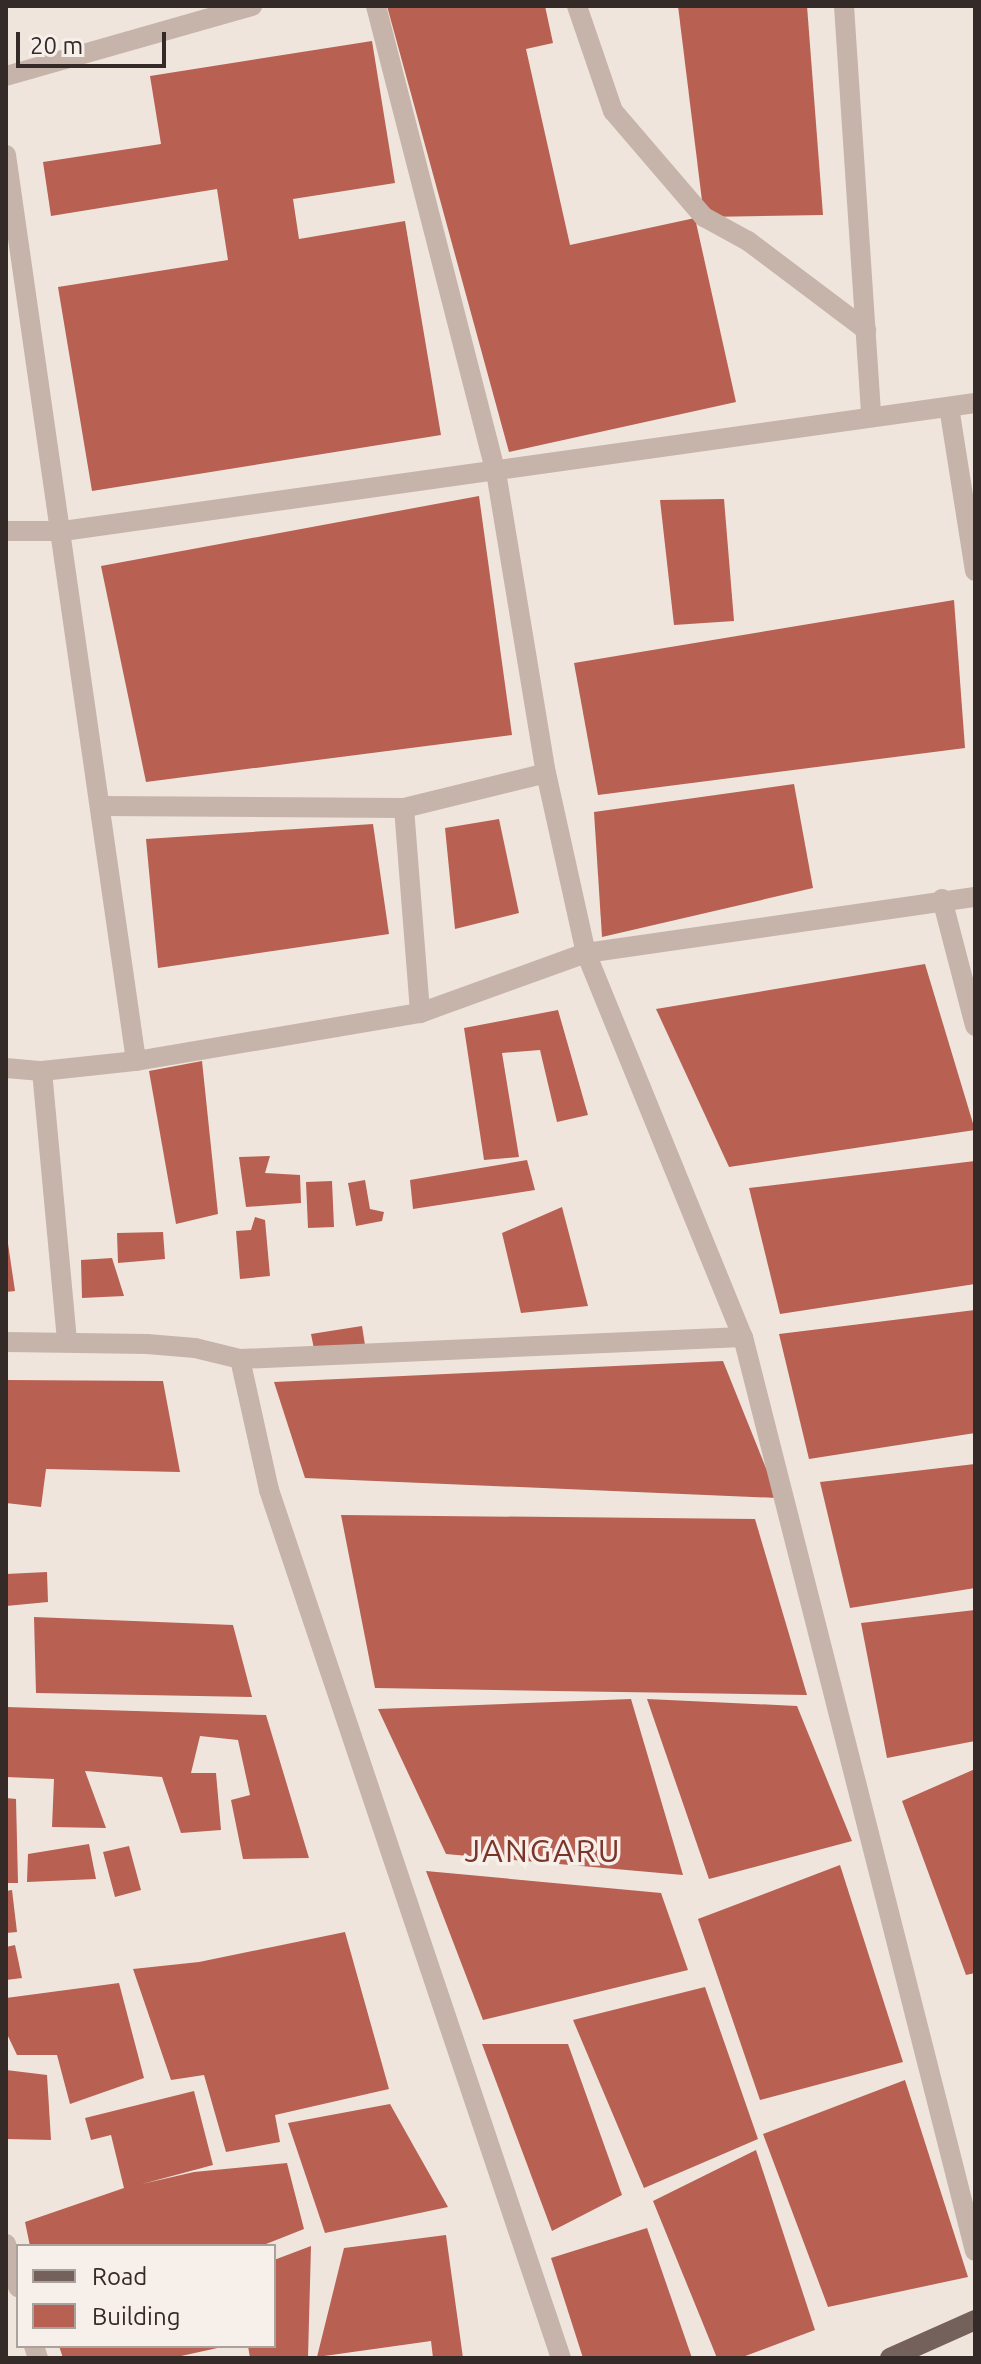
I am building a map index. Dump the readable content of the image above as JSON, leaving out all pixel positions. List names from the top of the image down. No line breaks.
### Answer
{"districts":["JANGARU"],"legend":["Road","Building"],"scale_bar":"20 m"}
